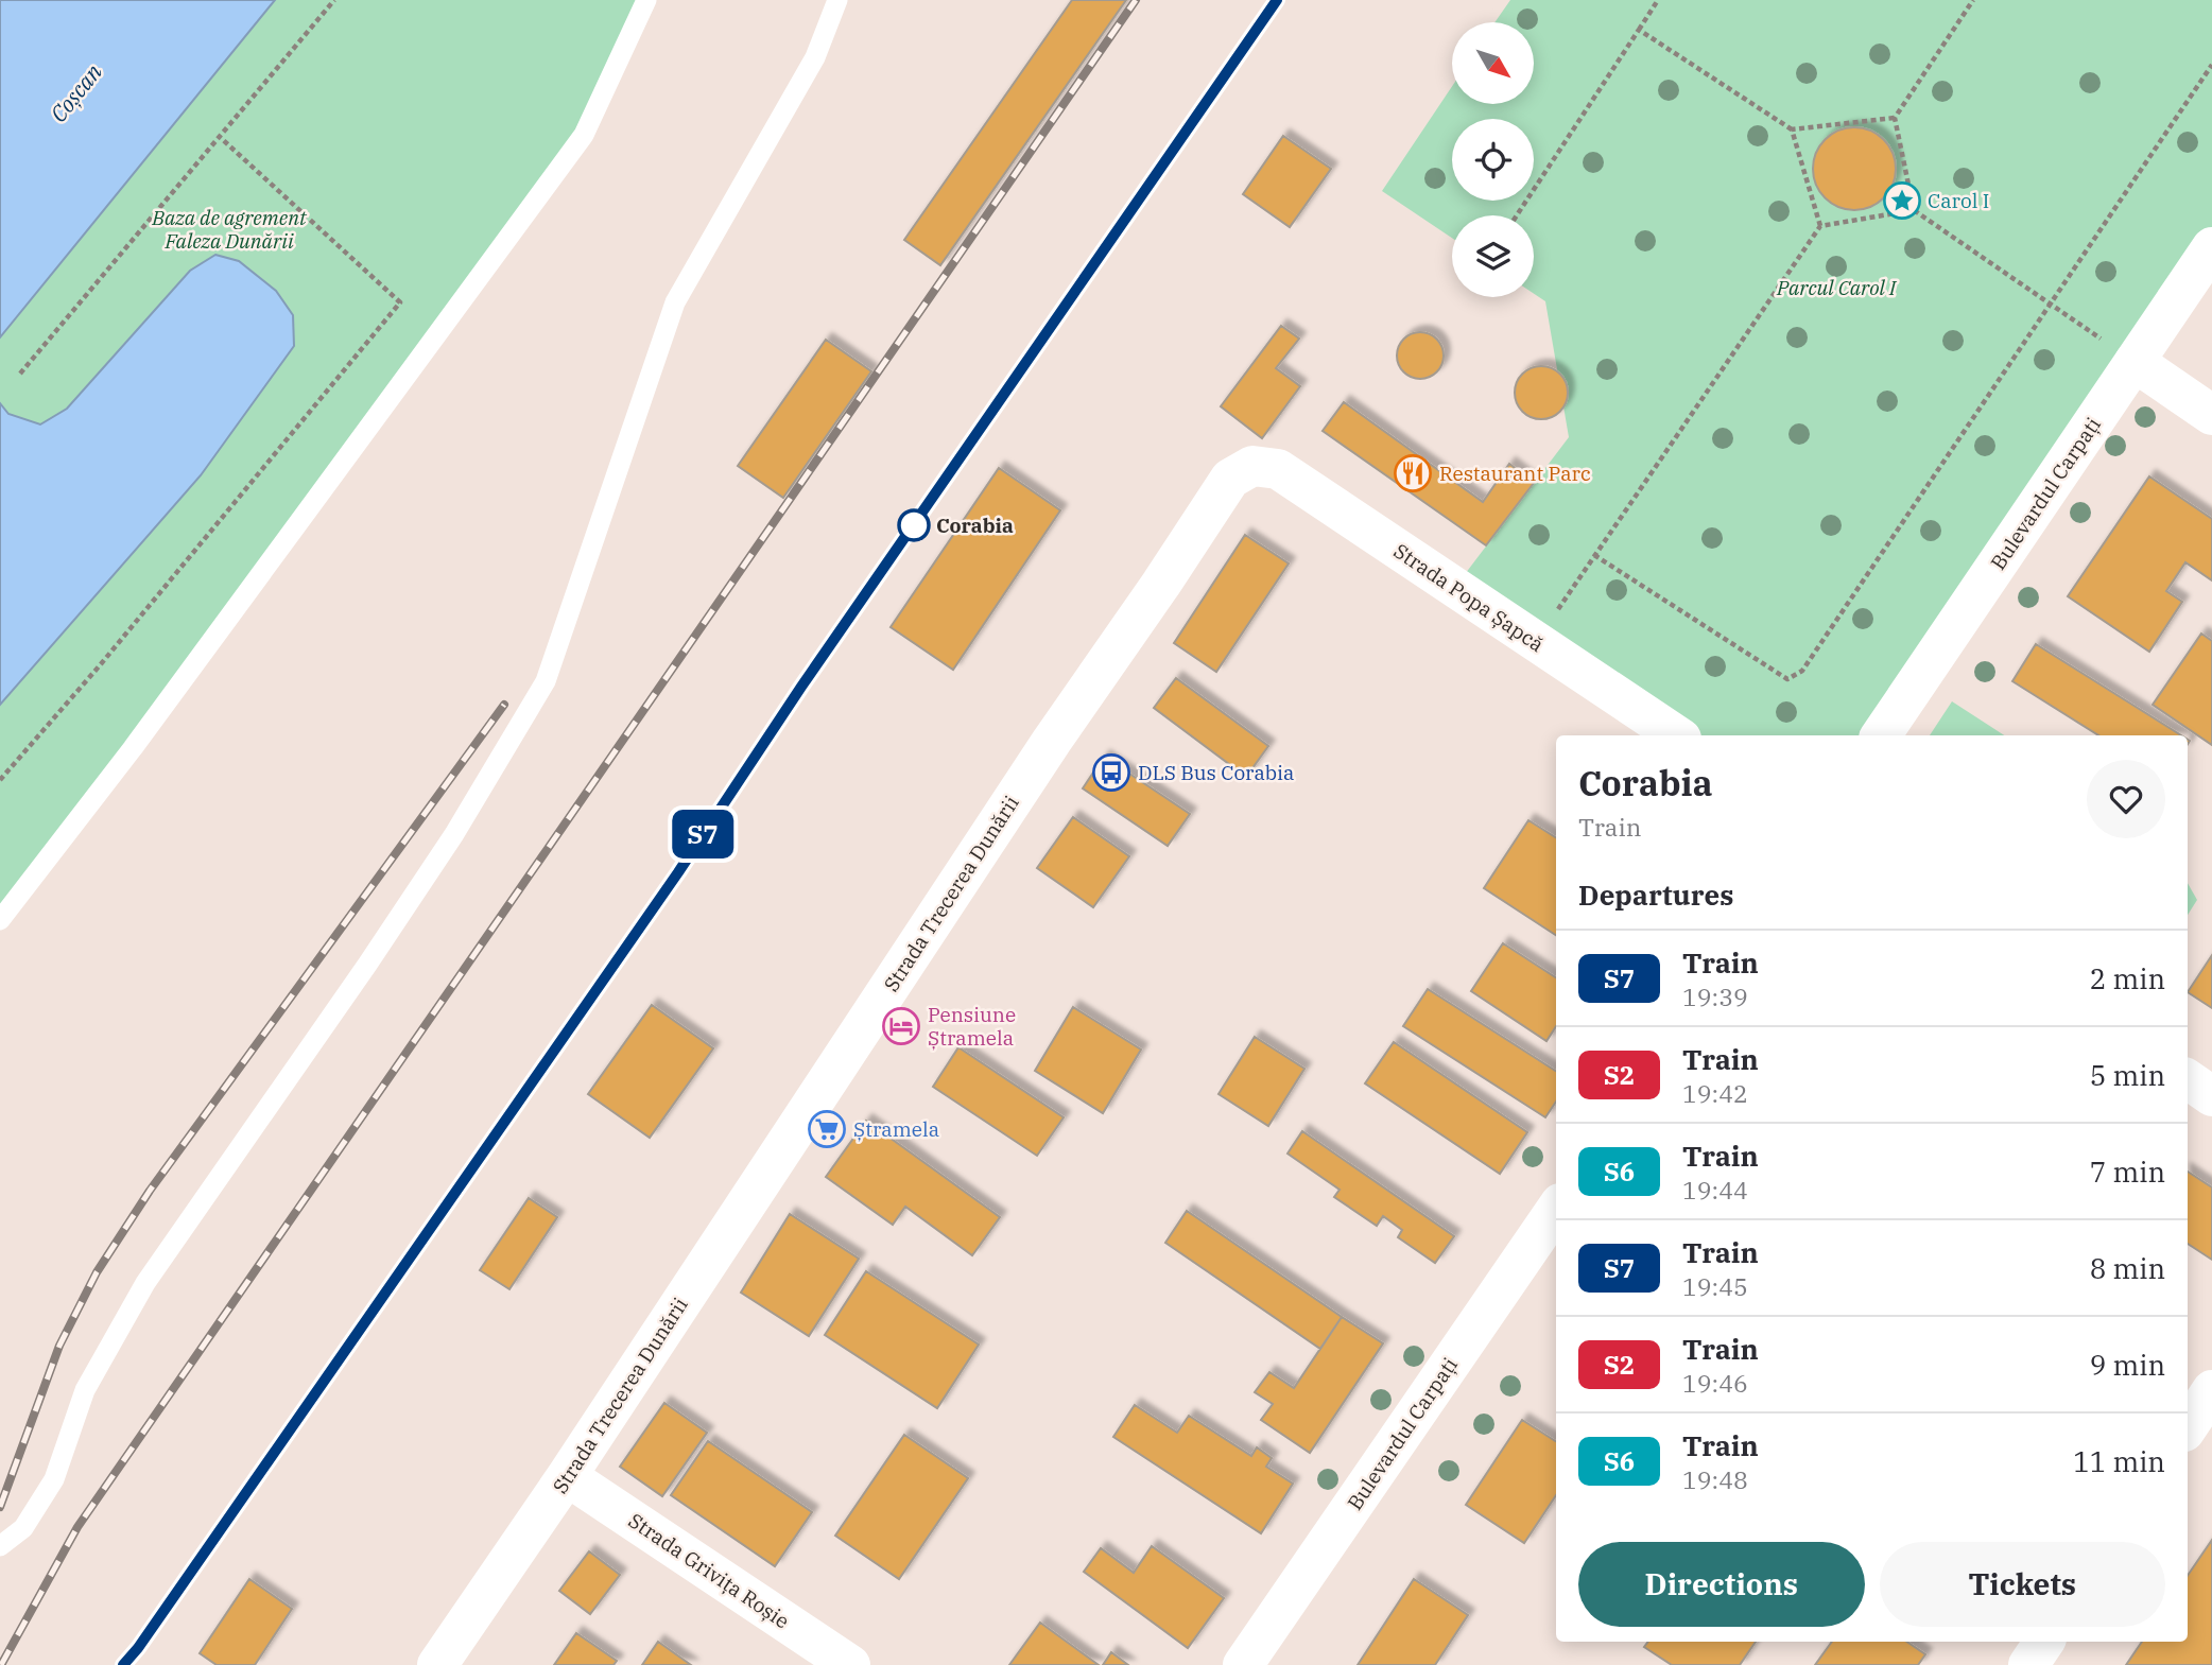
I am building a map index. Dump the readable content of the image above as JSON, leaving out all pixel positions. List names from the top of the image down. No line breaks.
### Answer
{"streets":{"street":["Bulevardul Carpați","Strada Popa Șapcă","Strada Trecerea Dunării","Strada Grivița Roșie"]},"crossings":[["Strada Popa Șapcă","Strada Trecerea Dunării"],["Strada Trecerea Dunării","Strada Grivița Roșie"]],"water":["Coșcan"],"parks":["Baza de agrement Faleza Dunării","Parcul Carol I"],"places":{"place":["Carol I"],"restaurant":["Restaurant Parc"],"other":["Corabia"],"bus stop":["DLS Bus Corabia"],"hotel":["Pensiune Ștramela"],"supermarket":["Ștramela"]},"north":"bottom right","page":{"on_map":"S7","heading":[["Corabia","Train"],"Departures"],"list":[{"mark":"S7","name":"Train","note":"19:39","value":"2 min"},{"mark":"S2","name":"Train","note":"19:42","value":"5 min"},{"mark":"S6","name":"Train","note":"19:44","value":"7 min"},{"mark":"S7","name":"Train","note":"19:45","value":"8 min"},{"mark":"S2","name":"Train","note":"19:46","value":"9 min"},{"mark":"S6","name":"Train","note":"19:48","value":"11 min"}],"buttons":["Directions","Tickets"]}}
